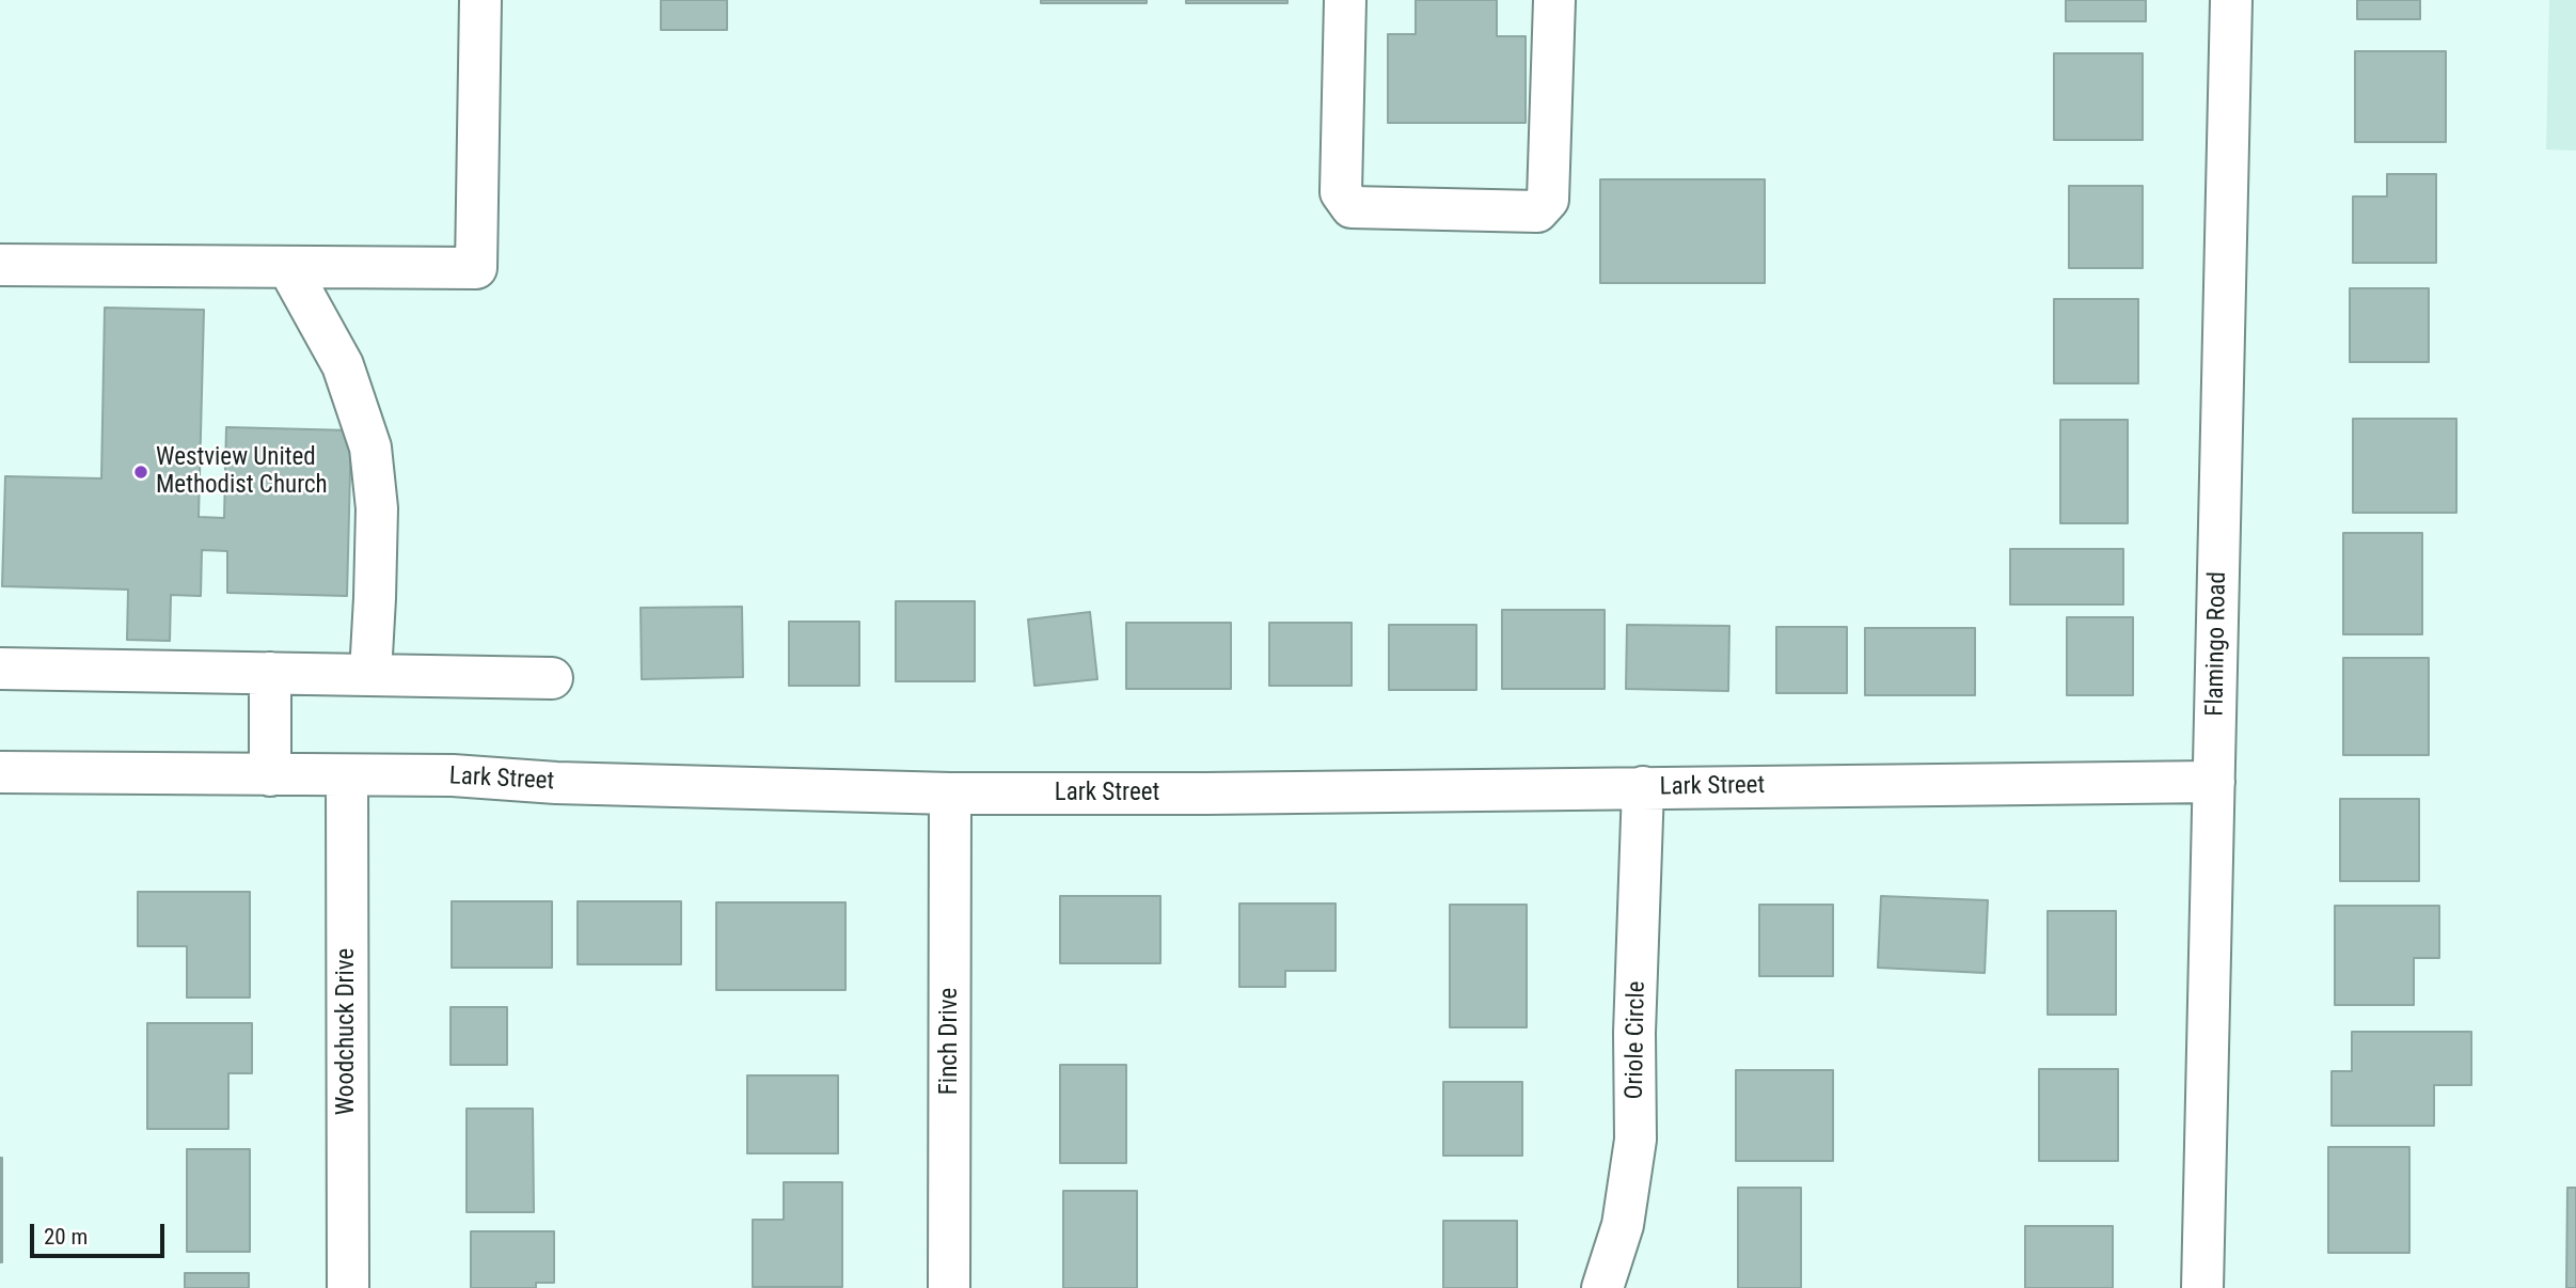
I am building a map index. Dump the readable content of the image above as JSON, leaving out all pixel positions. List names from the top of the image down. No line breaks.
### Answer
{"streets":{"street":["Flamingo Road","Lark Street","Woodchuck Drive","Oriole Circle","Finch Drive"]},"crossings":[["Flamingo Road","Lark Street"],["Lark Street","Woodchuck Drive"],["Lark Street","Oriole Circle"],["Lark Street","Finch Drive"]],"places":["Westview United Methodist Church"],"scale_bar":"20 m"}
